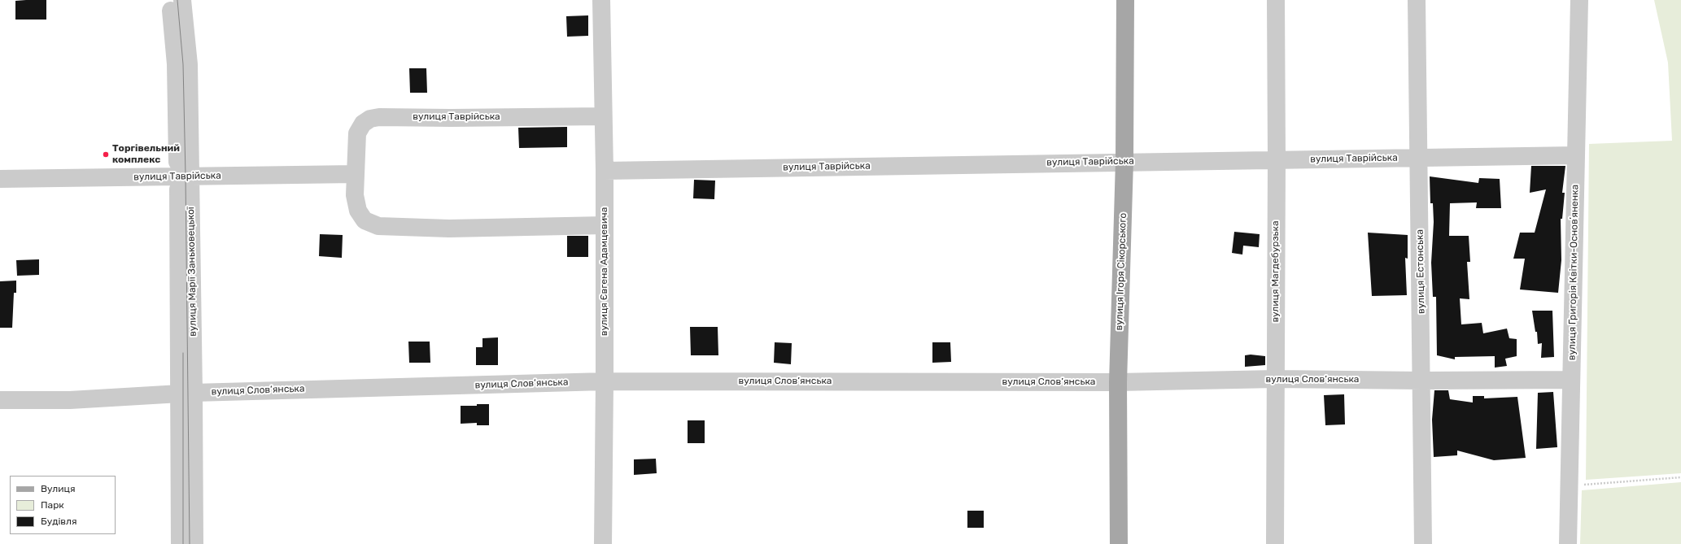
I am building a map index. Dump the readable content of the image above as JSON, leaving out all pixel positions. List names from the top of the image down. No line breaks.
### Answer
{"streets":{"main road":["вулиця Ігоря Сікорського"],"street":["вулиця Таврійська","вулиця Марії Заньковецької","вулиця Євгена Адамцевича","вулиця Магдебурзька","вулиця Естонська","вулиця Григорія Квітки-Основʼяненка","вулиця Слов’янська"]},"crossings":[["вулиця Таврійська","вулиця Марії Заньковецької"],["вулиця Таврійська","вулиця Євгена Адамцевича"],["вулиця Таврійська","вулиця Ігоря Сікорського"],["вулиця Таврійська","вулиця Магдебурзька"],["вулиця Таврійська","вулиця Естонська"],["вулиця Таврійська","вулиця Григорія Квітки-Основʼяненка"],["вулиця Марії Заньковецької","вулиця Слов’янська"],["вулиця Євгена Адамцевича","вулиця Слов’янська"],["вулиця Ігоря Сікорського","вулиця Слов’янська"],["вулиця Магдебурзька","вулиця Слов’янська"],["вулиця Естонська","вулиця Слов’янська"],["вулиця Григорія Квітки-Основʼяненка","вулиця Слов’янська"]],"places":["Торгівельний комплекс"],"legend":["Вулиця","Парк","Будівля"]}
